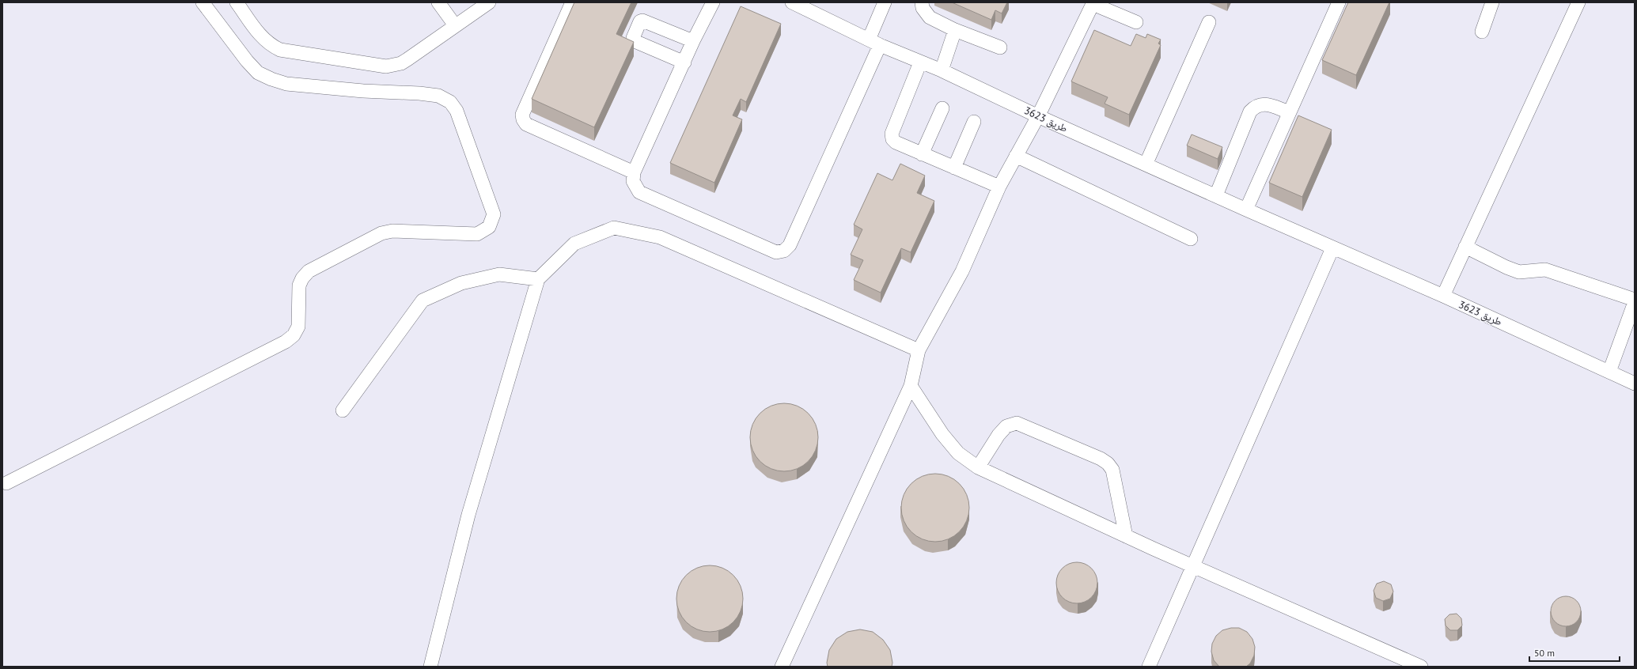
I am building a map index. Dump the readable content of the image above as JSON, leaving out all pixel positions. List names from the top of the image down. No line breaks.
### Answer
{"streets":{"street":["طريق 3623"]},"scale_bar":"50 m"}
